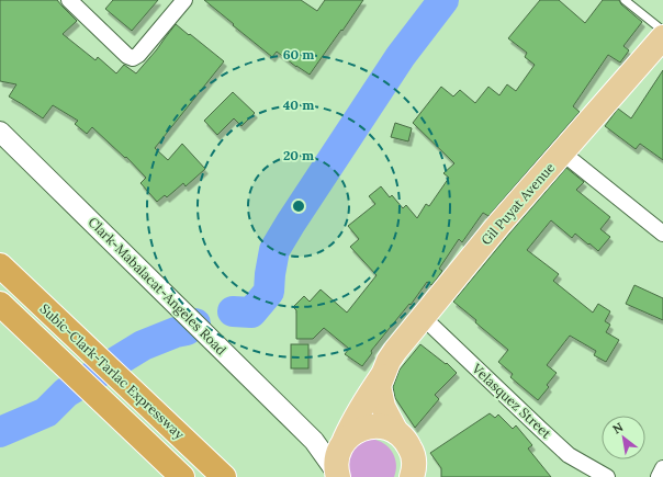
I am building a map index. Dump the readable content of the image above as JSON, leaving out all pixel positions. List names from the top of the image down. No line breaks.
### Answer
{"streets":{"highway":["Subic-Clark-Tarlac Expressway"],"main road":["Gil Puyat Avenue"],"street":["Clark-Mabalacat-Angeles Road","Velasquez Street"]},"crossings":[["Gil Puyat Avenue","Clark-Mabalacat-Angeles Road"],["Gil Puyat Avenue","Velasquez Street"]],"north":"top left","rings":["60 m","40 m","20 m"]}
